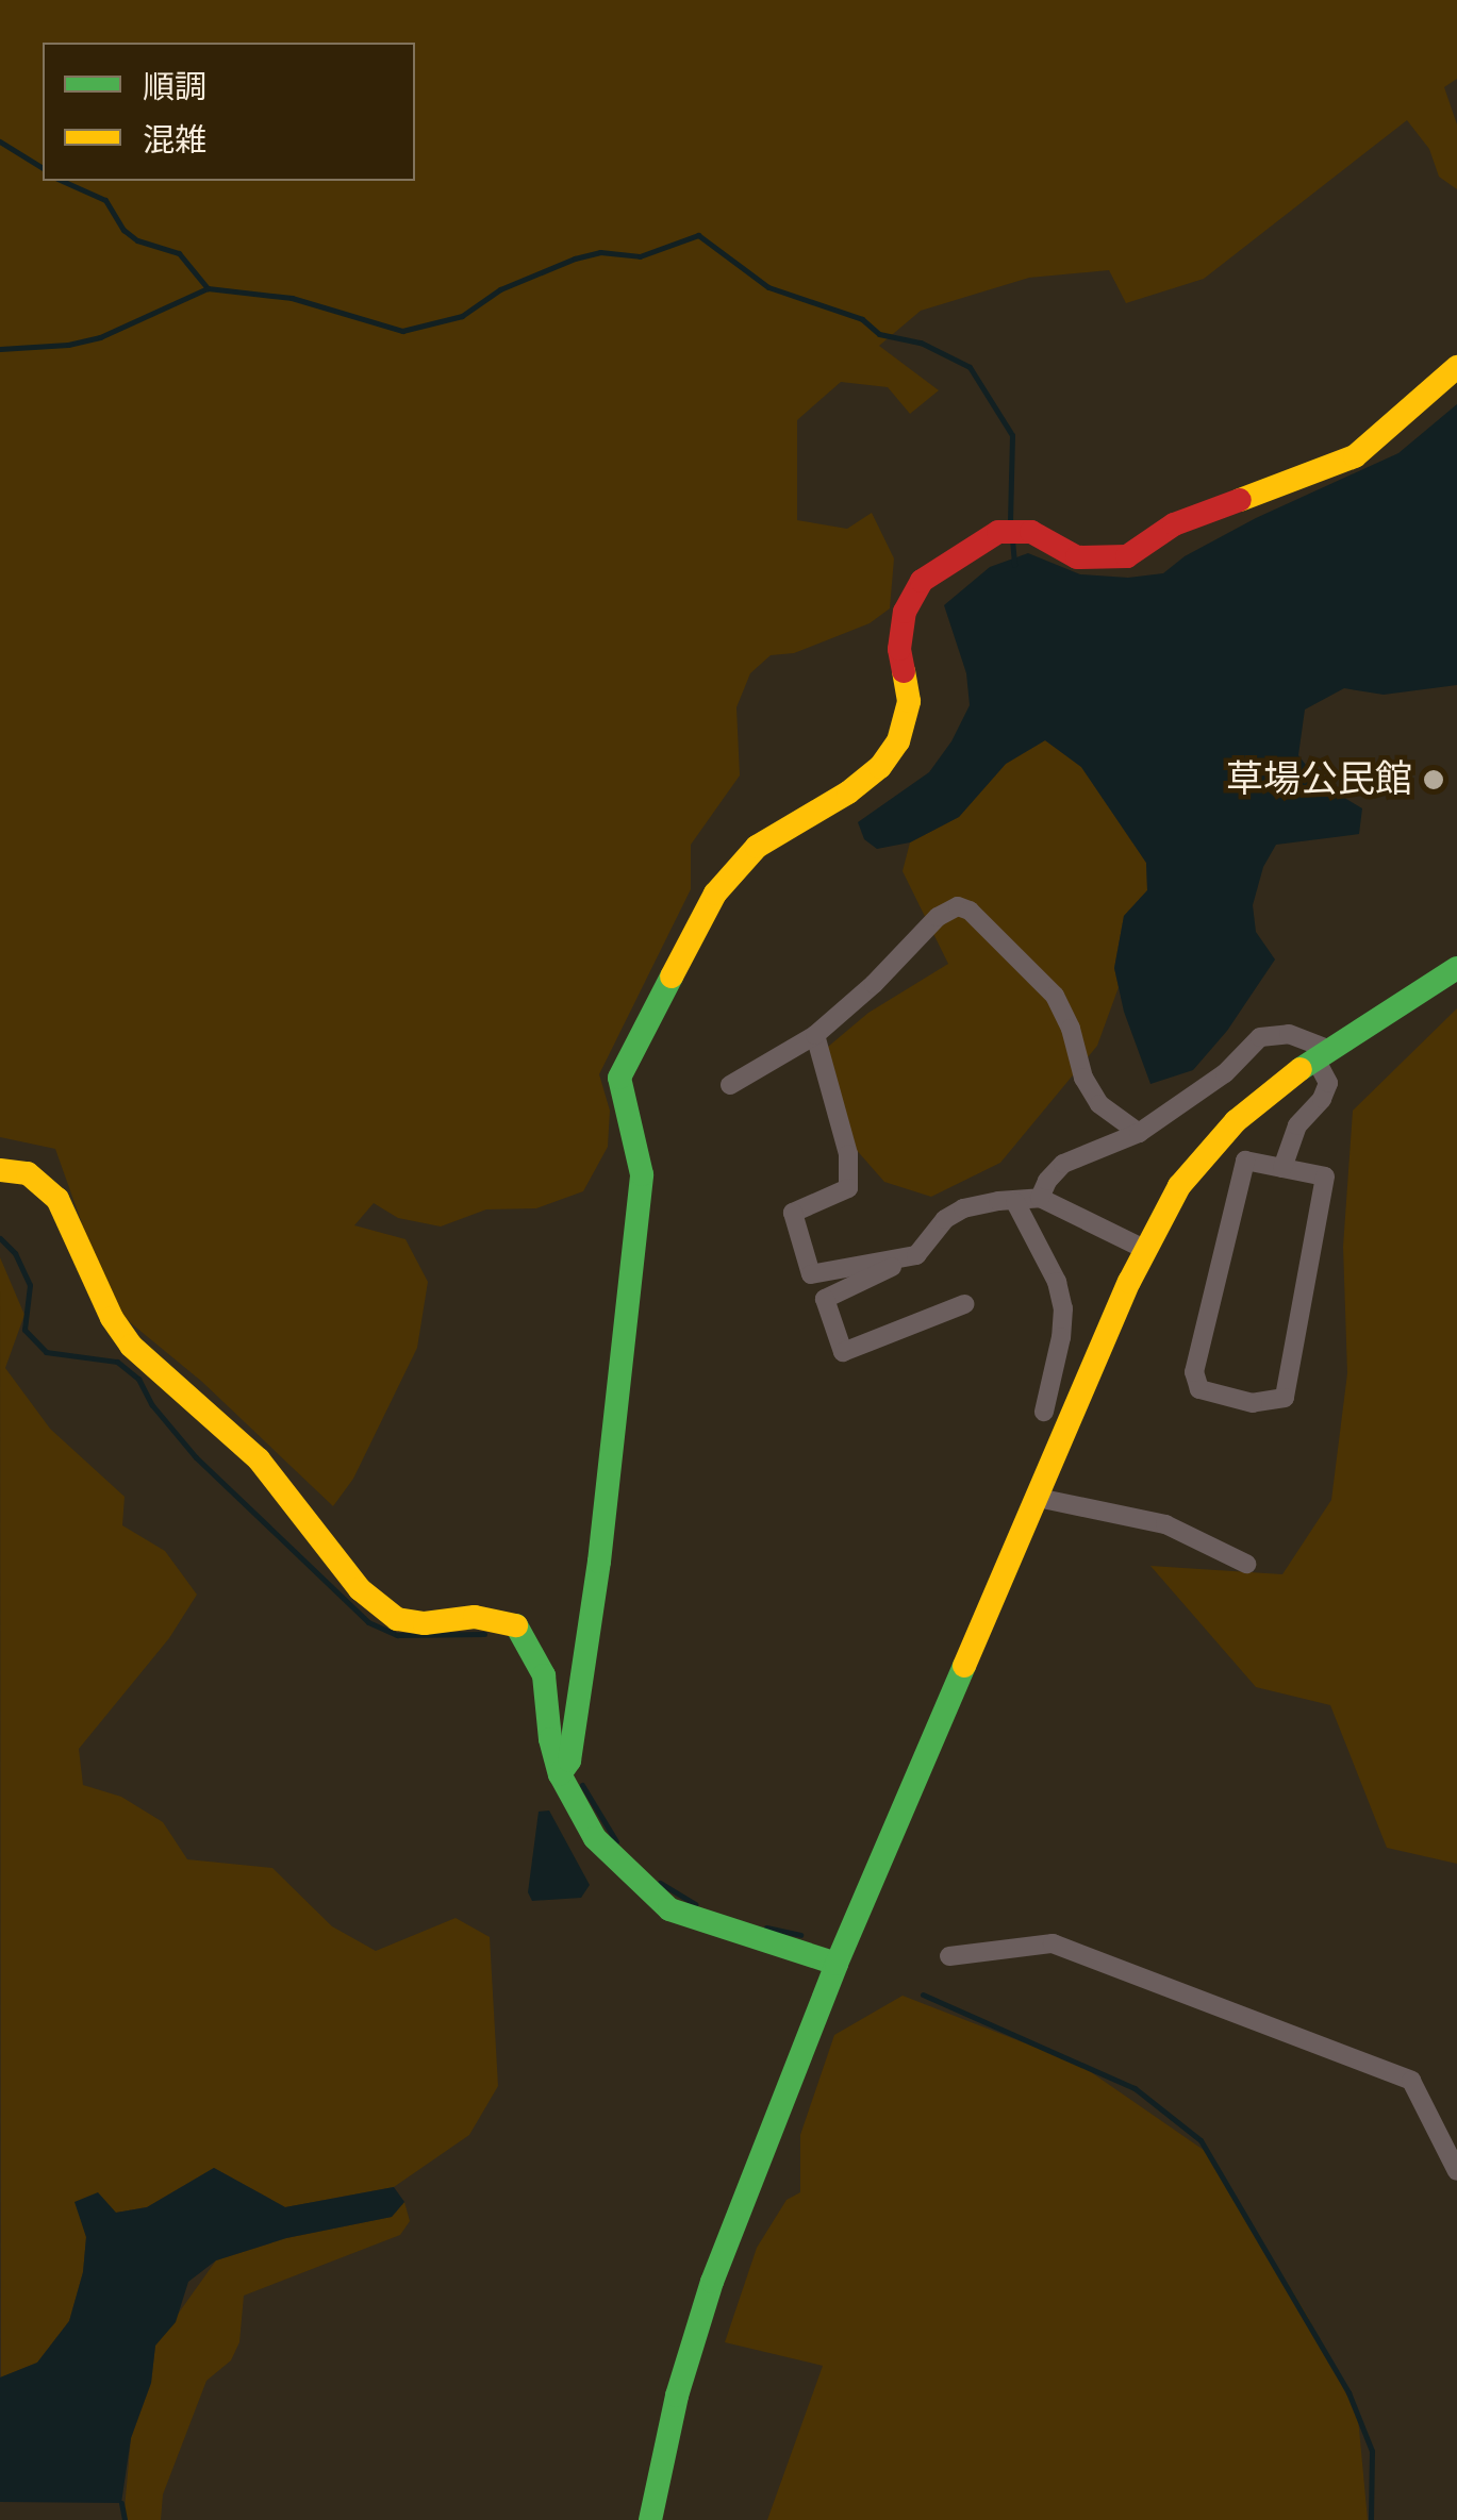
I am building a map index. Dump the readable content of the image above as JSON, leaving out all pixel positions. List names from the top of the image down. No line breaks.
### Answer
{"places":["草場公民館"],"legend":["順調","混雑"]}
